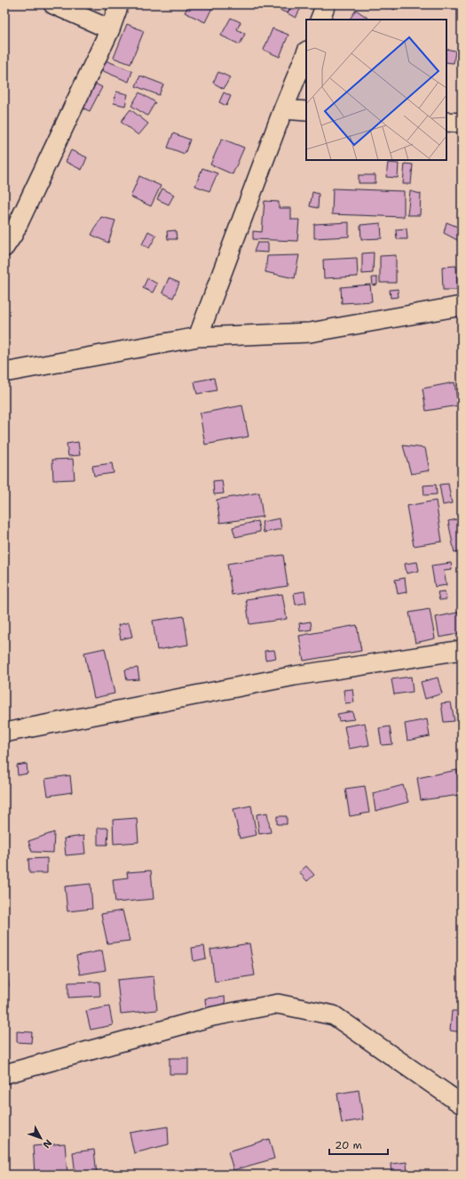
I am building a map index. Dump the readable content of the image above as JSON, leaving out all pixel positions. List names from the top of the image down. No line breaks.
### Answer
{"scale_bar":"20 m","north":"bottom right"}
